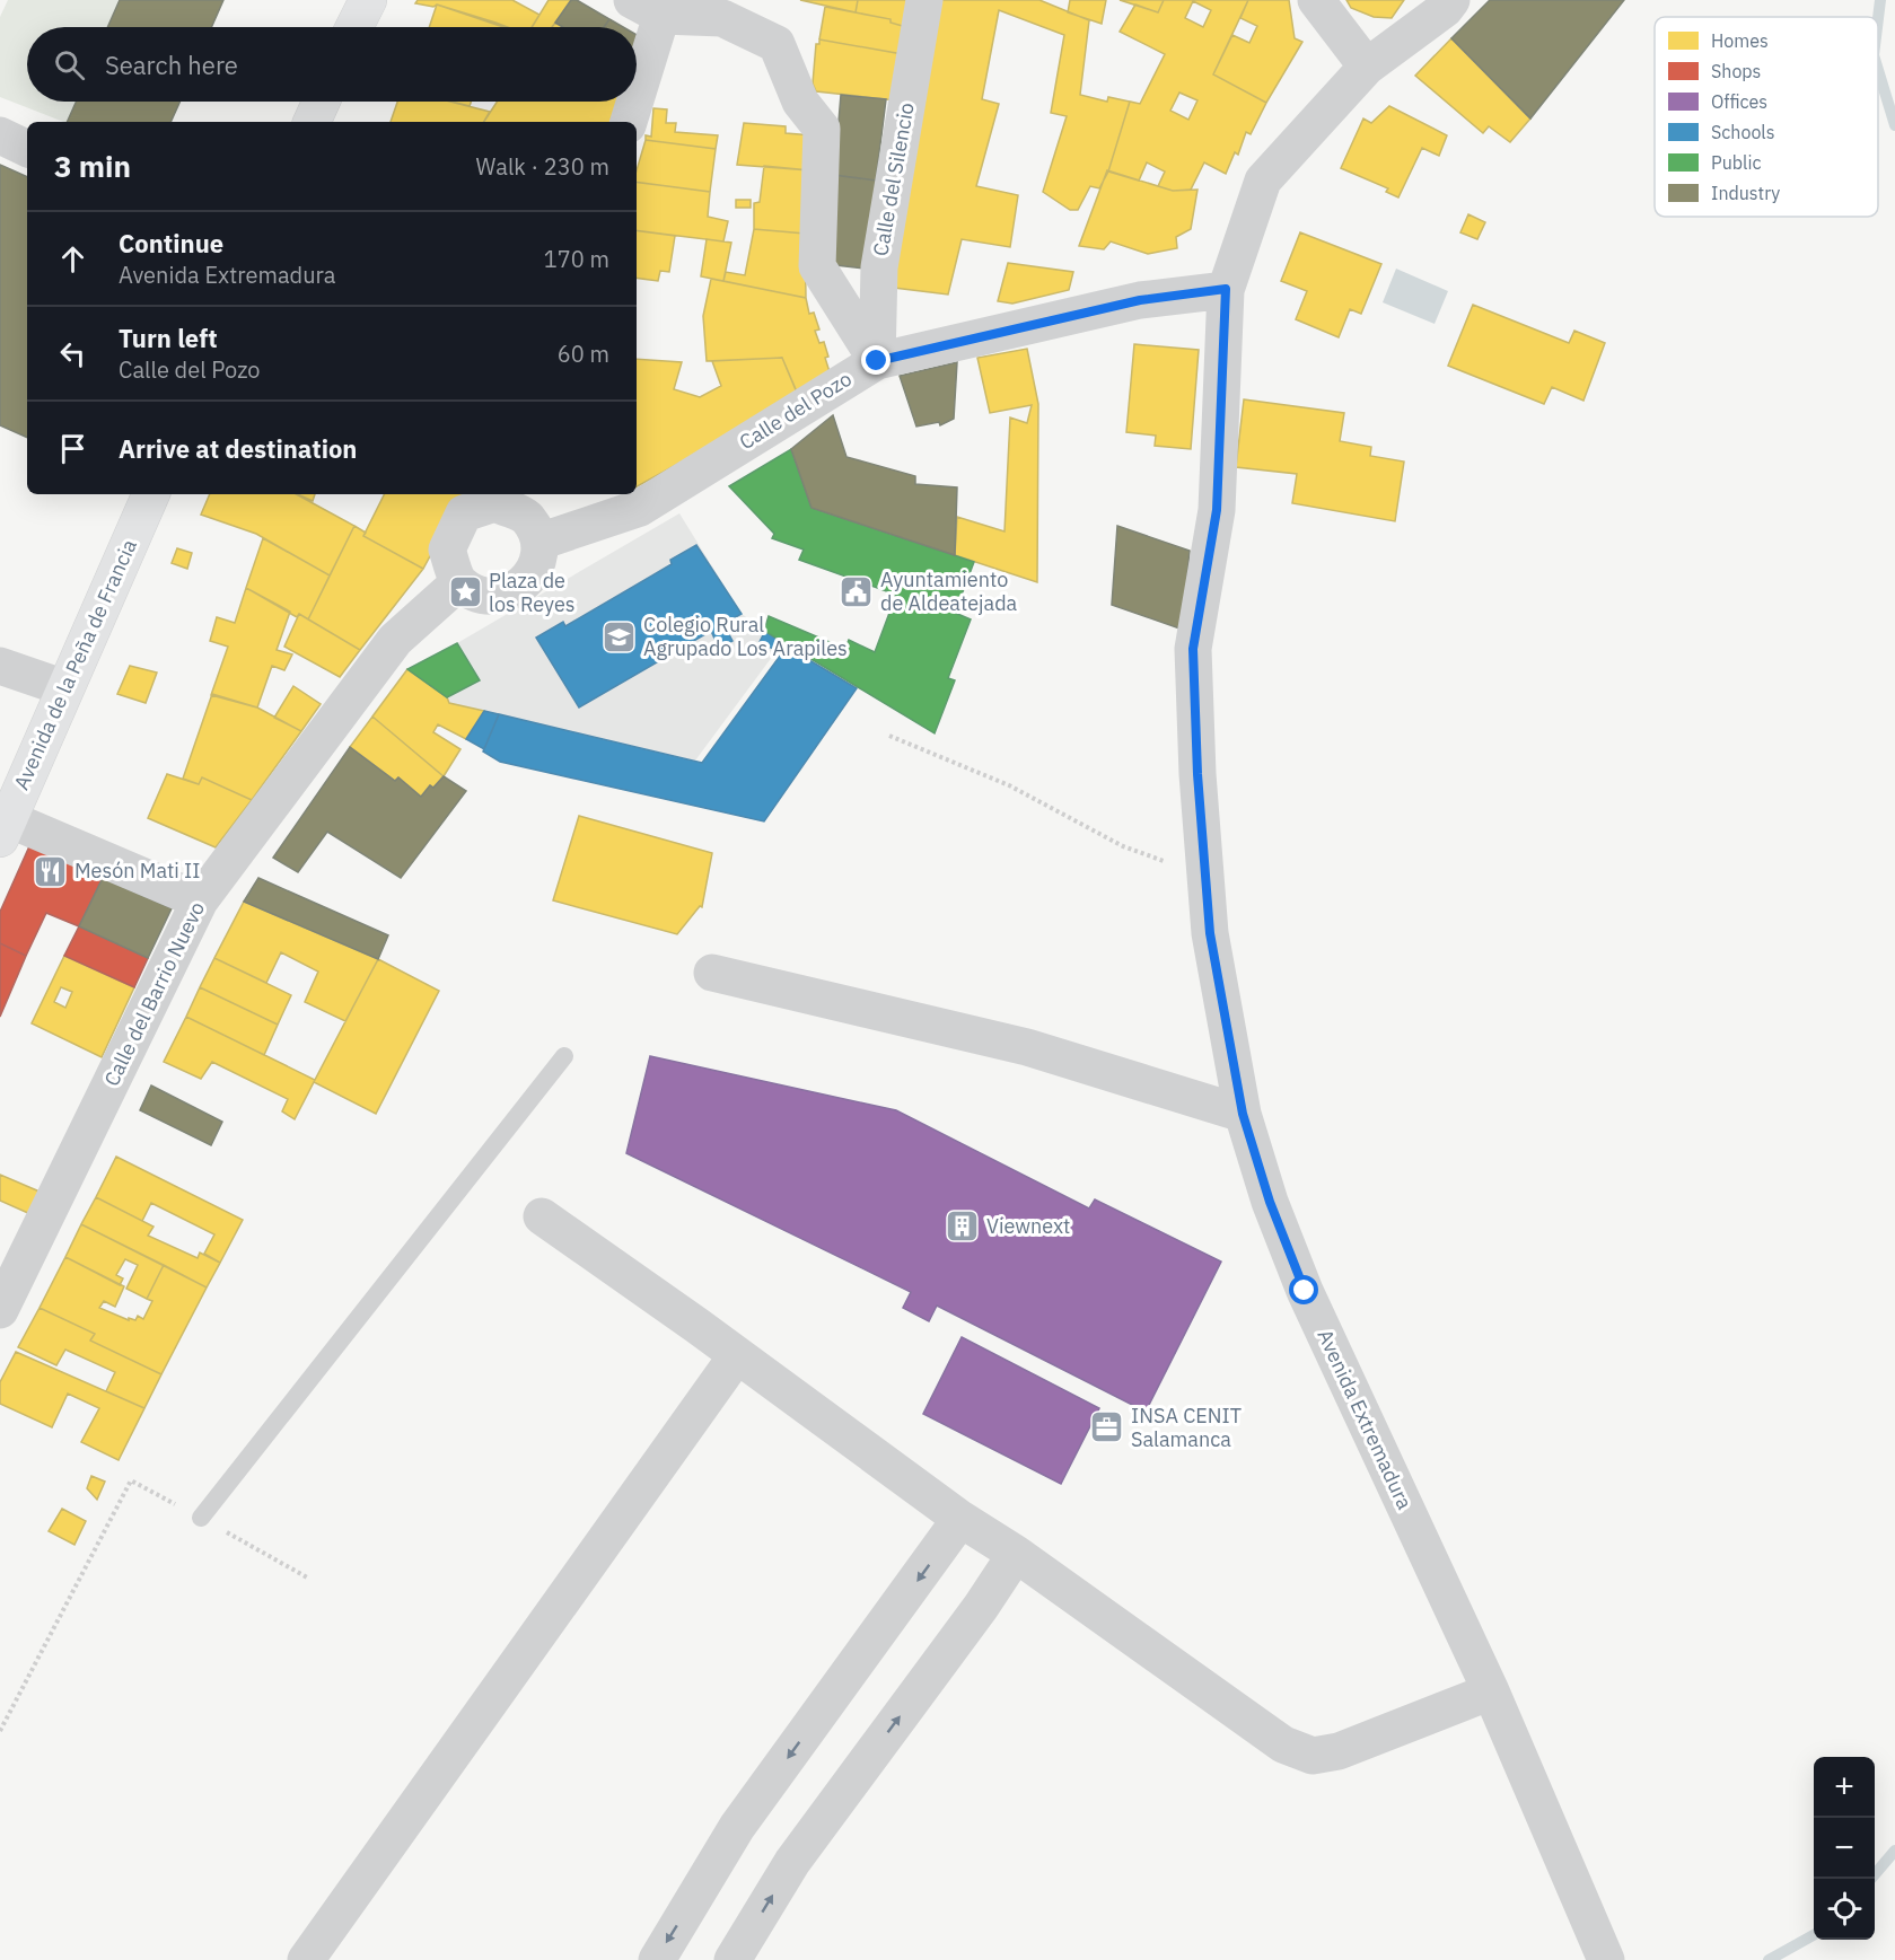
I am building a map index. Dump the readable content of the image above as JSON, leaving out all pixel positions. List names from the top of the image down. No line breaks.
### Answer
{"streets":{"main road":["Avenida de la Peña de Francia"],"street":["Calle del Silencio","Calle del Pozo","Calle del Barrio Nuevo","Avenida Extremadura"]},"crossings":[["Calle del Silencio","Calle del Pozo"],["Calle del Pozo","Calle del Barrio Nuevo"],["Calle del Pozo","Avenida Extremadura"]],"places":{"public building":["Ayuntamiento de Aldeatejada"],"place":["Plaza de los Reyes"],"school or university":["Colegio Rural Agrupado Los Arapiles"],"restaurant":["Mesón Mati II"],"building":["Viewnext"],"office":["INSA CENIT Salamanca"]},"legend":["Homes","Shops","Offices","Schools","Public","Industry"],"page":{"search":"Search here","heading":["3 min","Walk · 230 m"],"list":[["Continue","Avenida Extremadura","170 m"],["Turn left","Calle del Pozo","60 m"],"Arrive at destination"],"map_buttons":["+","−"]}}
